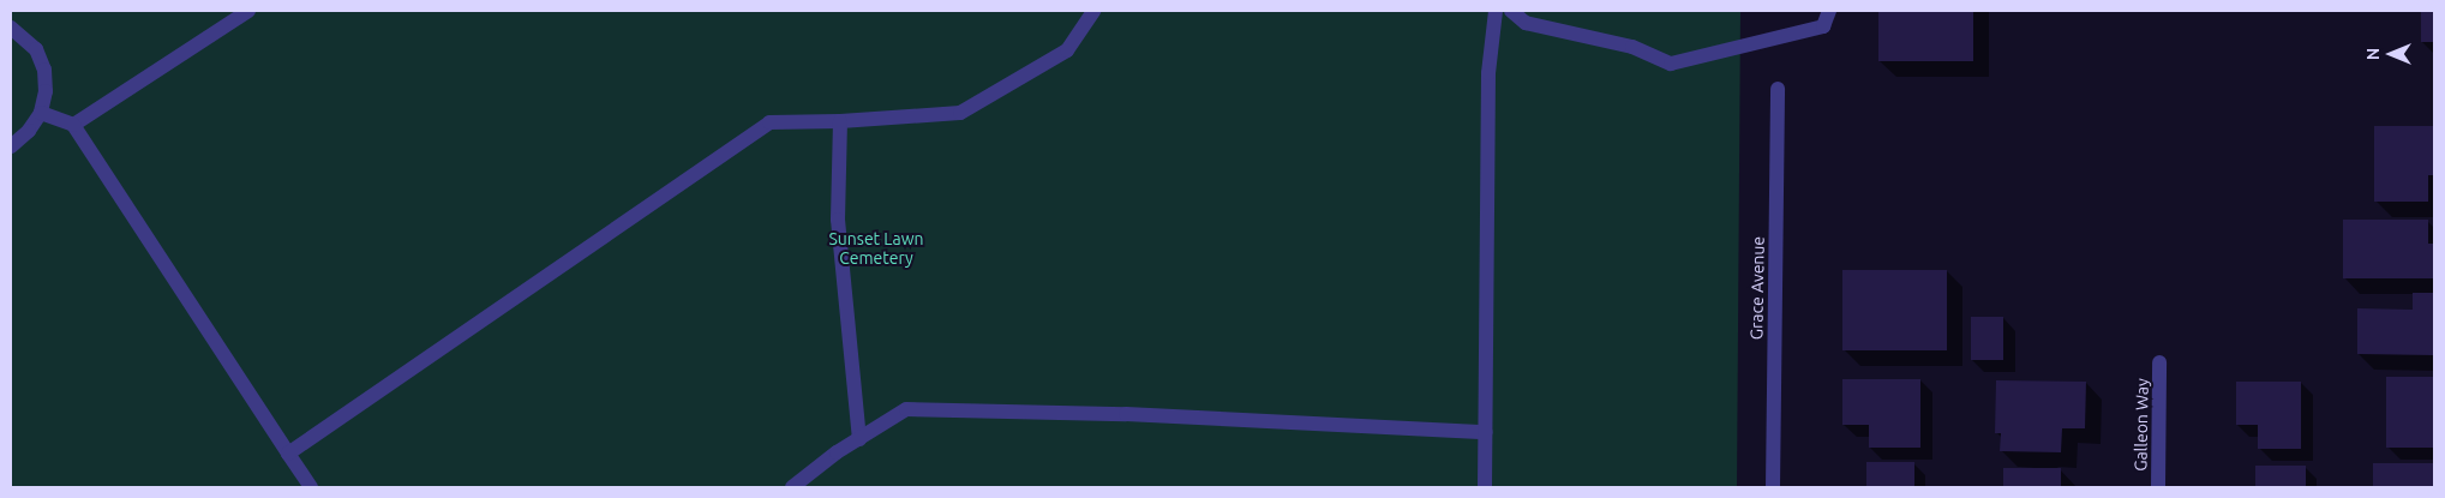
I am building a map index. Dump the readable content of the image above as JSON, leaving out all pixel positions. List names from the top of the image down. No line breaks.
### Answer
{"streets":{"street":["Grace Avenue","Galleon Way"]},"parks":["Sunset Lawn Cemetery"],"north":"left"}
